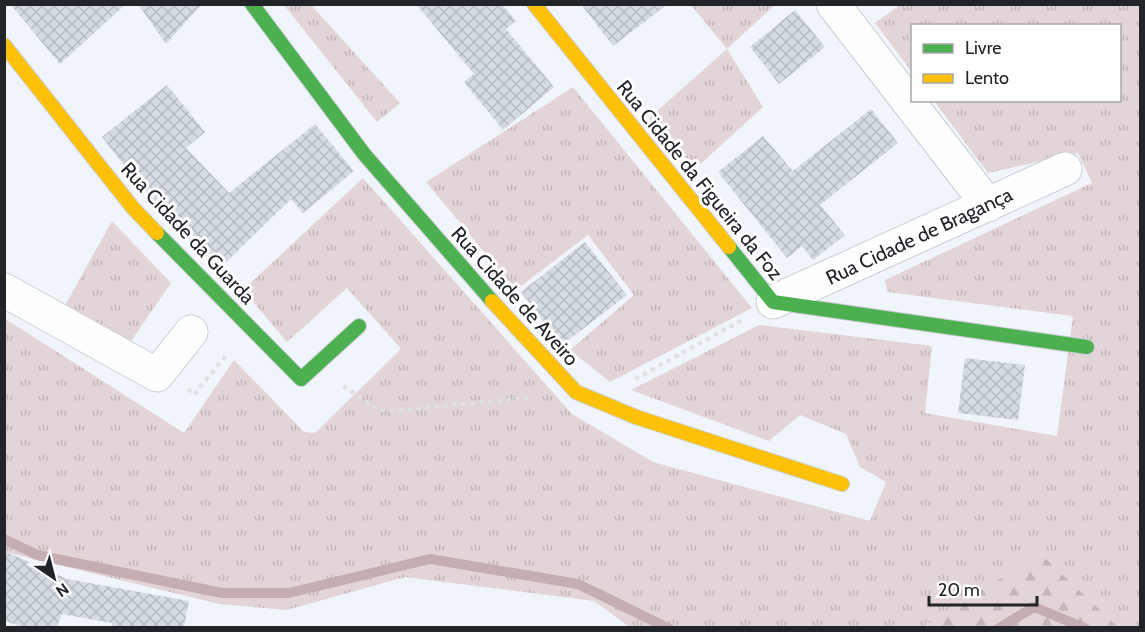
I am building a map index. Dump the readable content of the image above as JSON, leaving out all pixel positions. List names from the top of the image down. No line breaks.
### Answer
{"streets":{"street":["Rua Cidade da Figueira da Foz","Rua Cidade da Guarda","Rua Cidade de Bragança","Rua Cidade de Aveiro"]},"crossings":[["Rua Cidade da Figueira da Foz","Rua Cidade de Bragança"]],"legend":["Livre","Lento"],"scale_bar":"20 m","north":"bottom right"}
